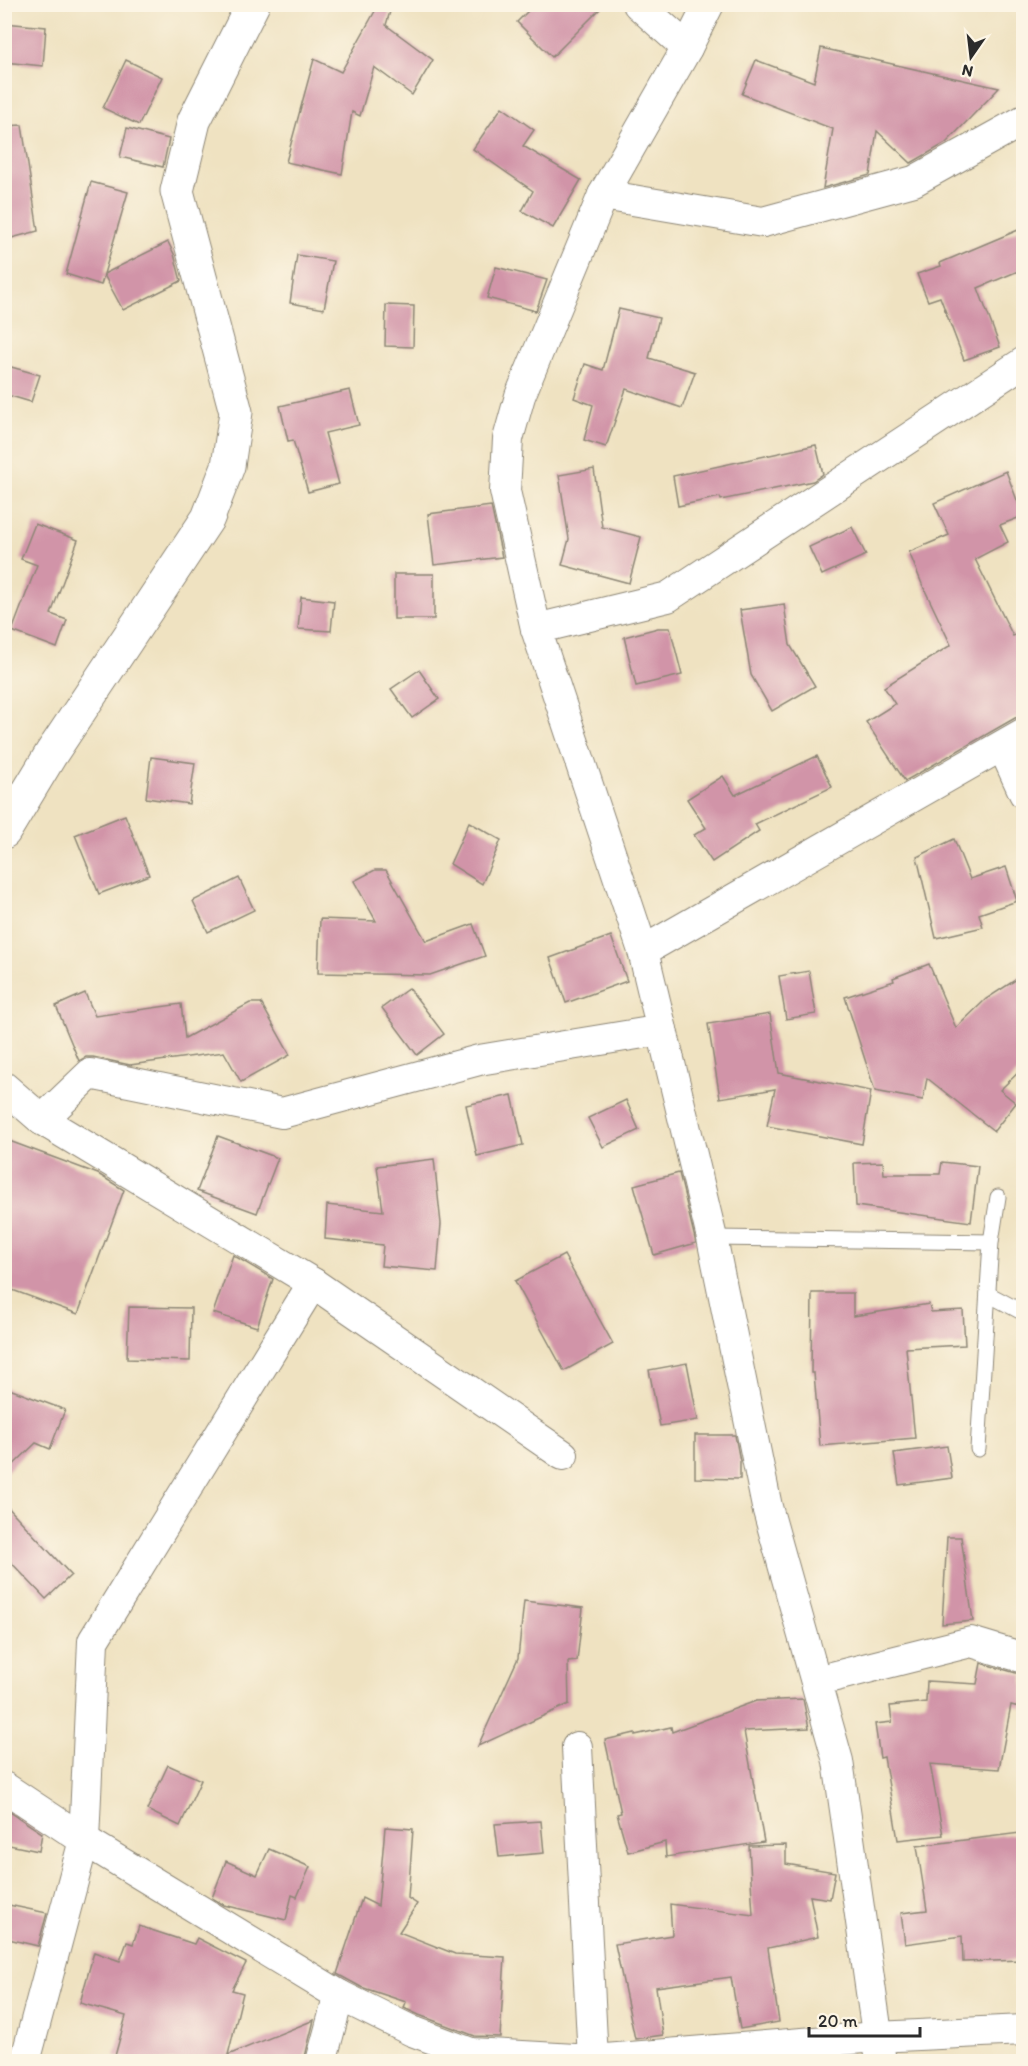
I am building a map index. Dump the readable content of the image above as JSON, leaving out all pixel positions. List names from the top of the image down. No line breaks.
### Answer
{"scale_bar":"20 m","north":"bottom"}
